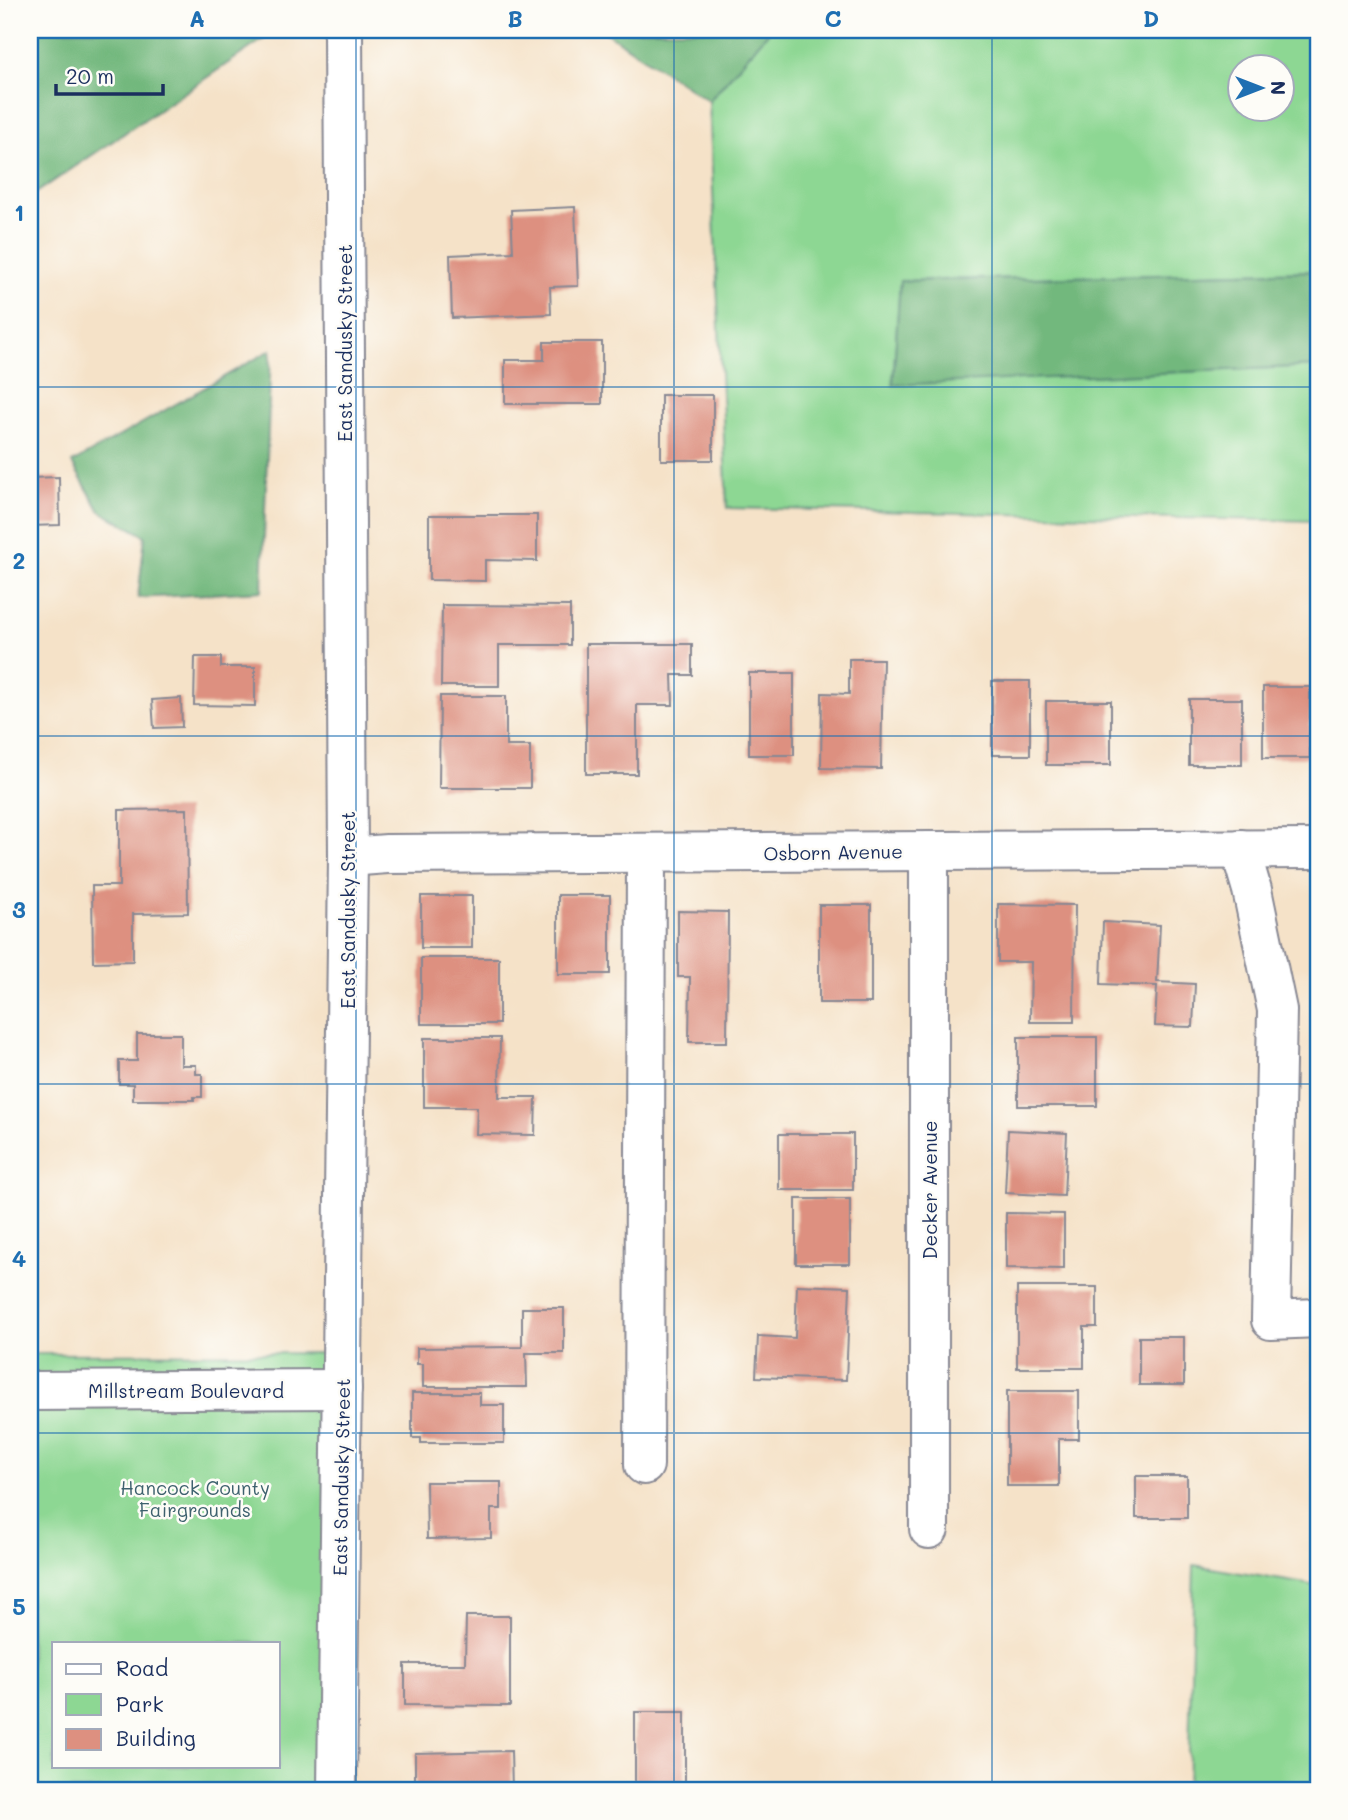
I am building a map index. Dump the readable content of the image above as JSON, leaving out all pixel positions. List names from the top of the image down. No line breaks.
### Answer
{"streets":{"main road":["East Sandusky Street","Osborn Avenue","Decker Avenue","Millstream Boulevard"]},"crossings":[["East Sandusky Street","Osborn Avenue"],["East Sandusky Street","Millstream Boulevard"],["Osborn Avenue","Decker Avenue"]],"parks":["Hancock County Fairgrounds"],"legend":["Road","Park","Building"],"scale_bar":"20 m","north":"right","grid":{"columns":["A","B","C","D"],"rows":["1","2","3","4","5"]}}
